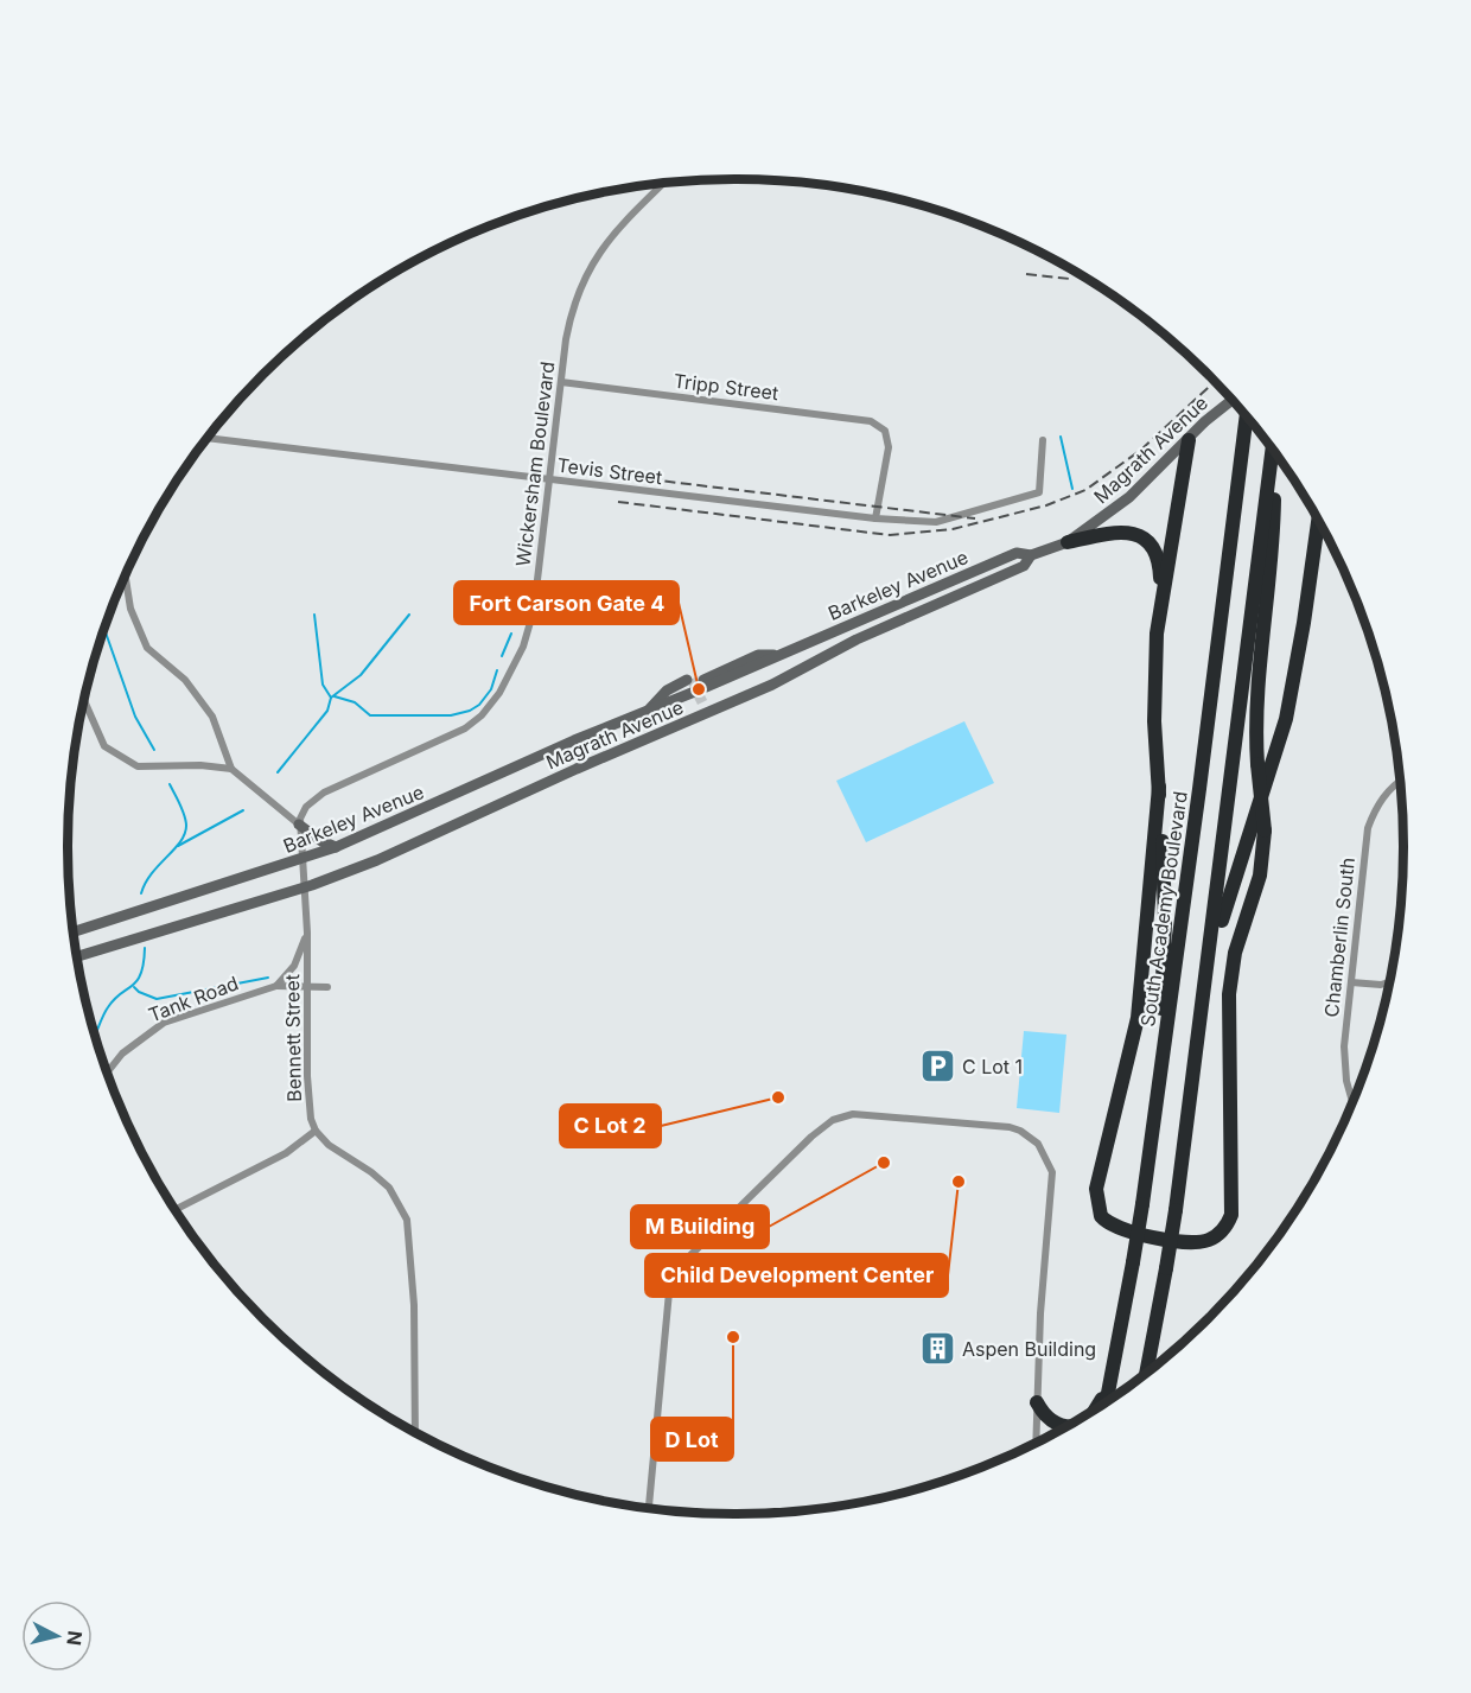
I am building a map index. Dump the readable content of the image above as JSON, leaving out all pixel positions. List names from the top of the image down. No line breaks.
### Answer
{"streets":{"highway":["South Academy Boulevard"],"main road":["Magrath Avenue","Barkeley Avenue"],"street":["Tripp Street","Wickersham Boulevard","Tevis Street","Chamberlin South","Tank Road","Bennett Street"]},"crossings":[["Tripp Street","Wickersham Boulevard"],["Tripp Street","Tevis Street"],["Magrath Avenue","Barkeley Avenue"],["Magrath Avenue","Bennett Street"],["Wickersham Boulevard","Tevis Street"],["Tank Road","Bennett Street"]],"places":{"other":["Fort Carson Gate 4","C Lot 2","M Building","Child Development Center","D Lot"],"parking":["C Lot 1"],"building":["Aspen Building"]},"north":"right"}
